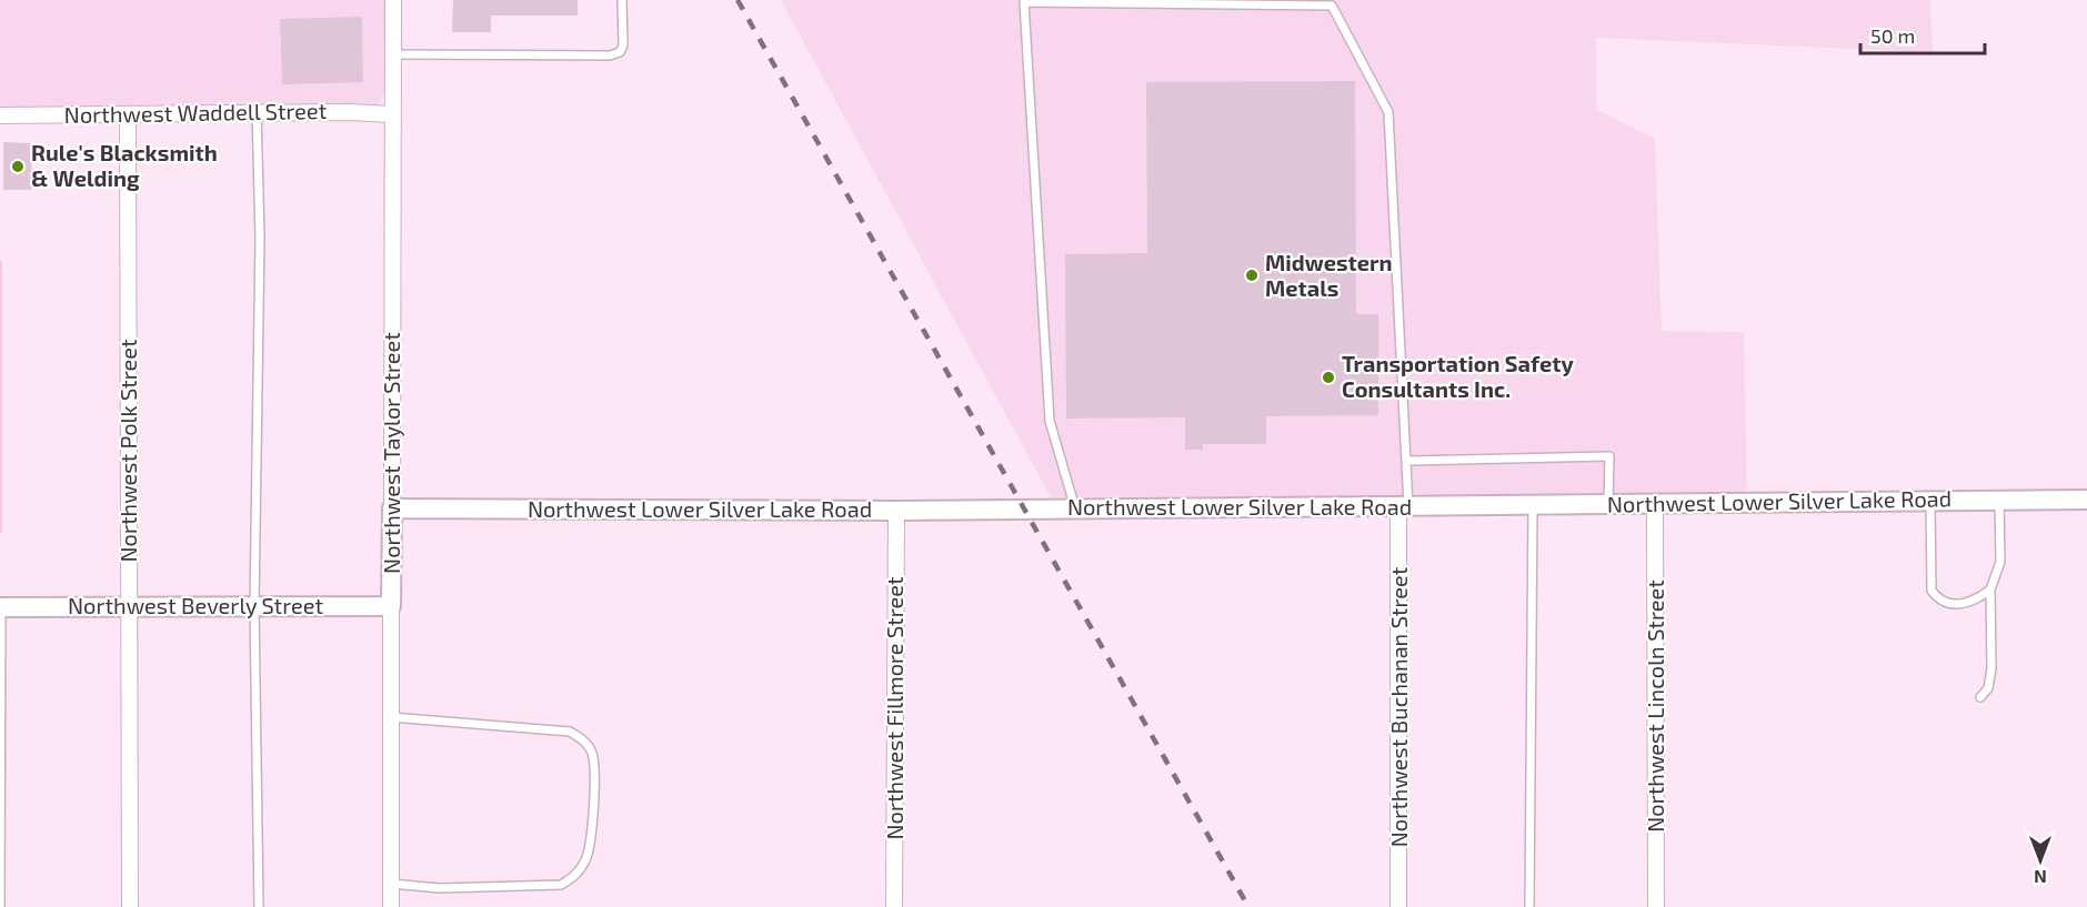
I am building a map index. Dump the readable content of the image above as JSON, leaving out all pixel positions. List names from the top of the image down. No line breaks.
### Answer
{"streets":{"street":["Northwest Waddell Street","Northwest Polk Street","Northwest Taylor Street","Northwest Lower Silver Lake Road","Northwest Beverly Street","Northwest Lincoln Street","Northwest Buchanan Street","Northwest Fillmore Street"]},"crossings":[["Northwest Waddell Street","Northwest Polk Street"],["Northwest Waddell Street","Northwest Taylor Street"],["Northwest Polk Street","Northwest Beverly Street"],["Northwest Taylor Street","Northwest Lower Silver Lake Road"],["Northwest Taylor Street","Northwest Beverly Street"],["Northwest Lower Silver Lake Road","Northwest Lincoln Street"],["Northwest Lower Silver Lake Road","Northwest Buchanan Street"],["Northwest Lower Silver Lake Road","Northwest Fillmore Street"]],"places":["Rule's Blacksmith & Welding","Midwestern Metals","Transportation Safety Consultants Inc."],"scale_bar":"50 m","north":"bottom"}
